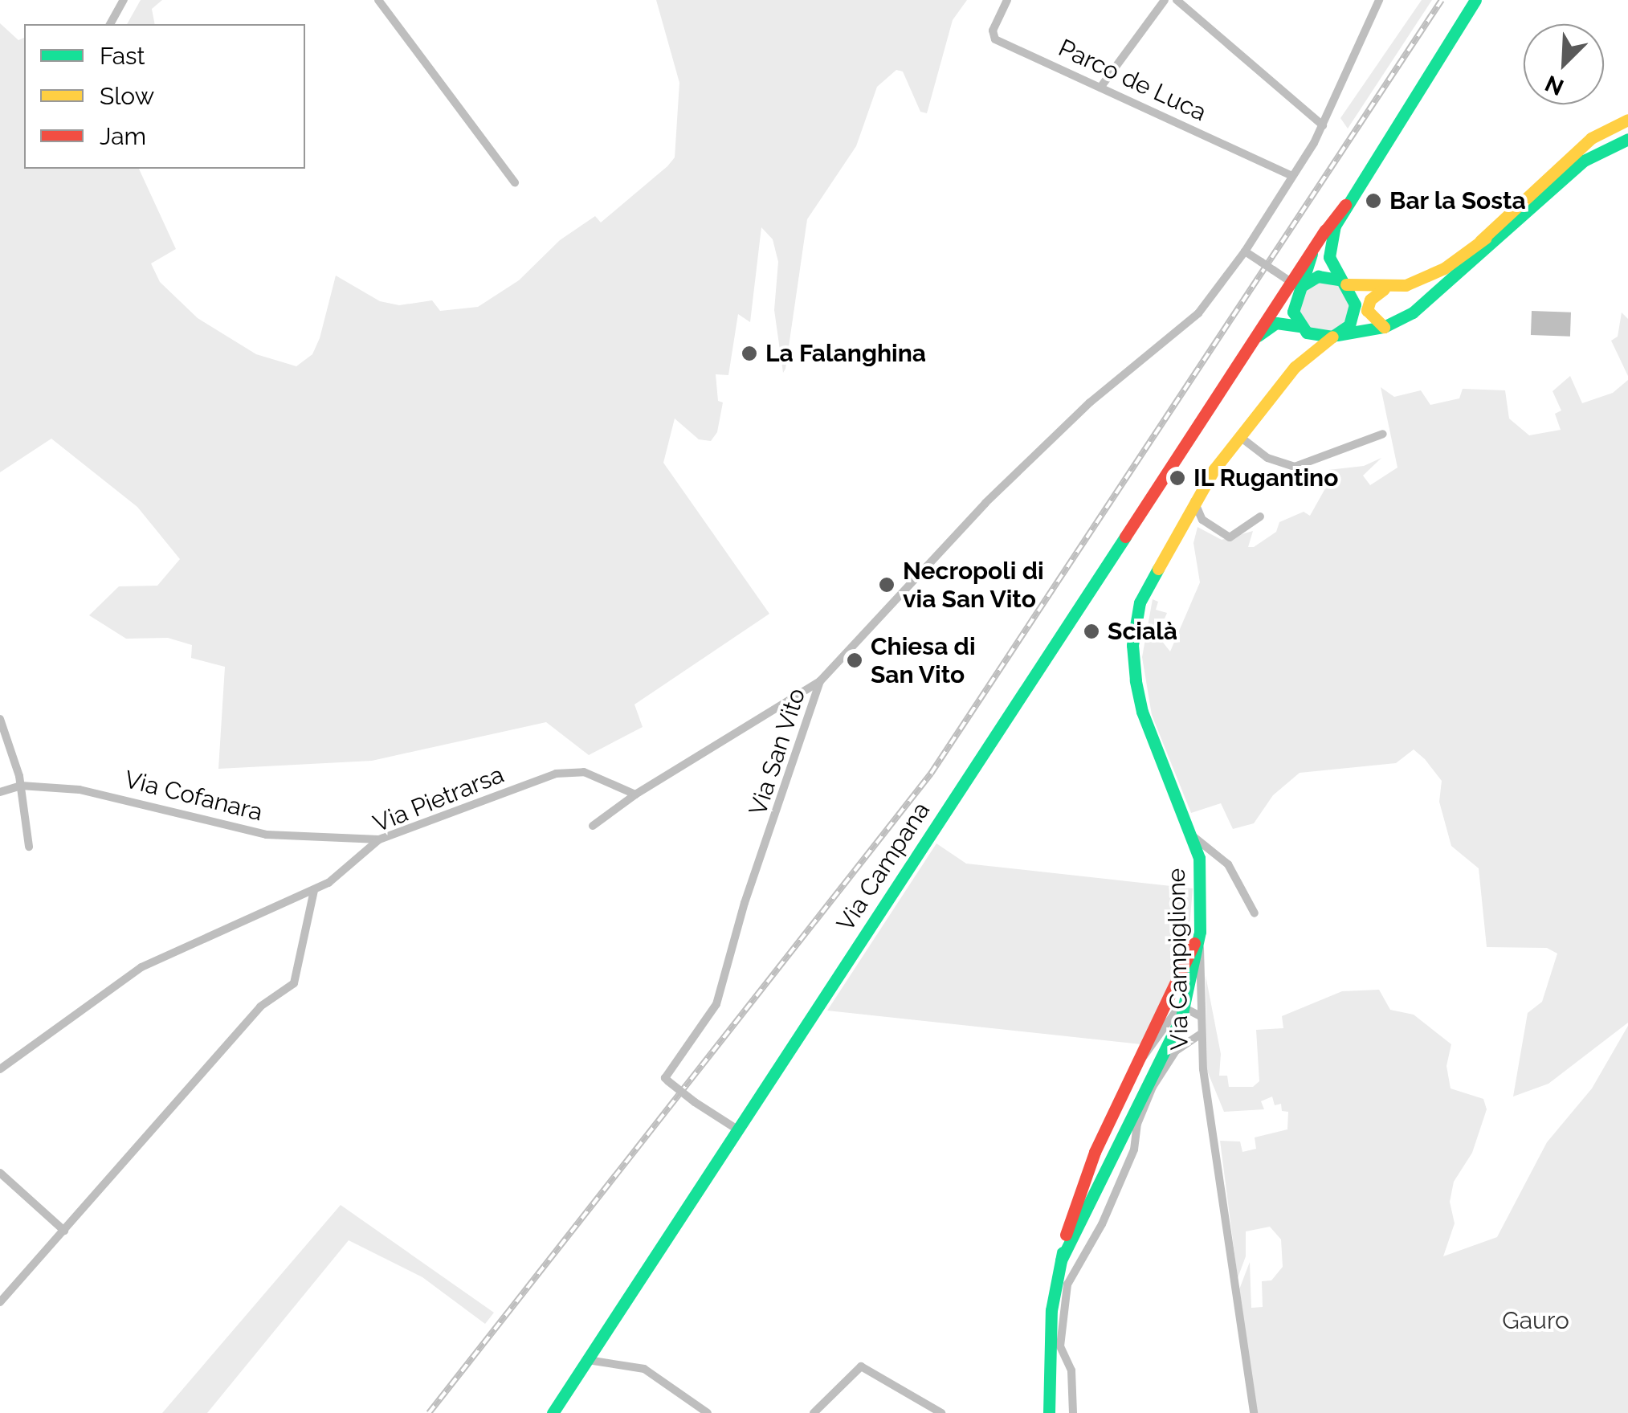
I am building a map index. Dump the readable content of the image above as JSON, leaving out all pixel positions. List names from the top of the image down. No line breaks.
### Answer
{"streets":{"main road":["Via Campana","Via Campiglione"],"street":["Parco de Luca","Via San Vito","Via Cofanara","Via Pietrarsa"]},"crossings":[["Parco de Luca","Via San Vito"],["Via San Vito","Via Campana"],["Via Cofanara","Via Pietrarsa"],["Via Campana","Via Campiglione"]],"parks":["Gauro"],"places":["Bar la Sosta","La Falanghina","IL Rugantino","Necropoli di via San Vito","Scialà","Chiesa di San Vito"],"legend":["Fast","Slow","Jam"],"north":"bottom left"}
